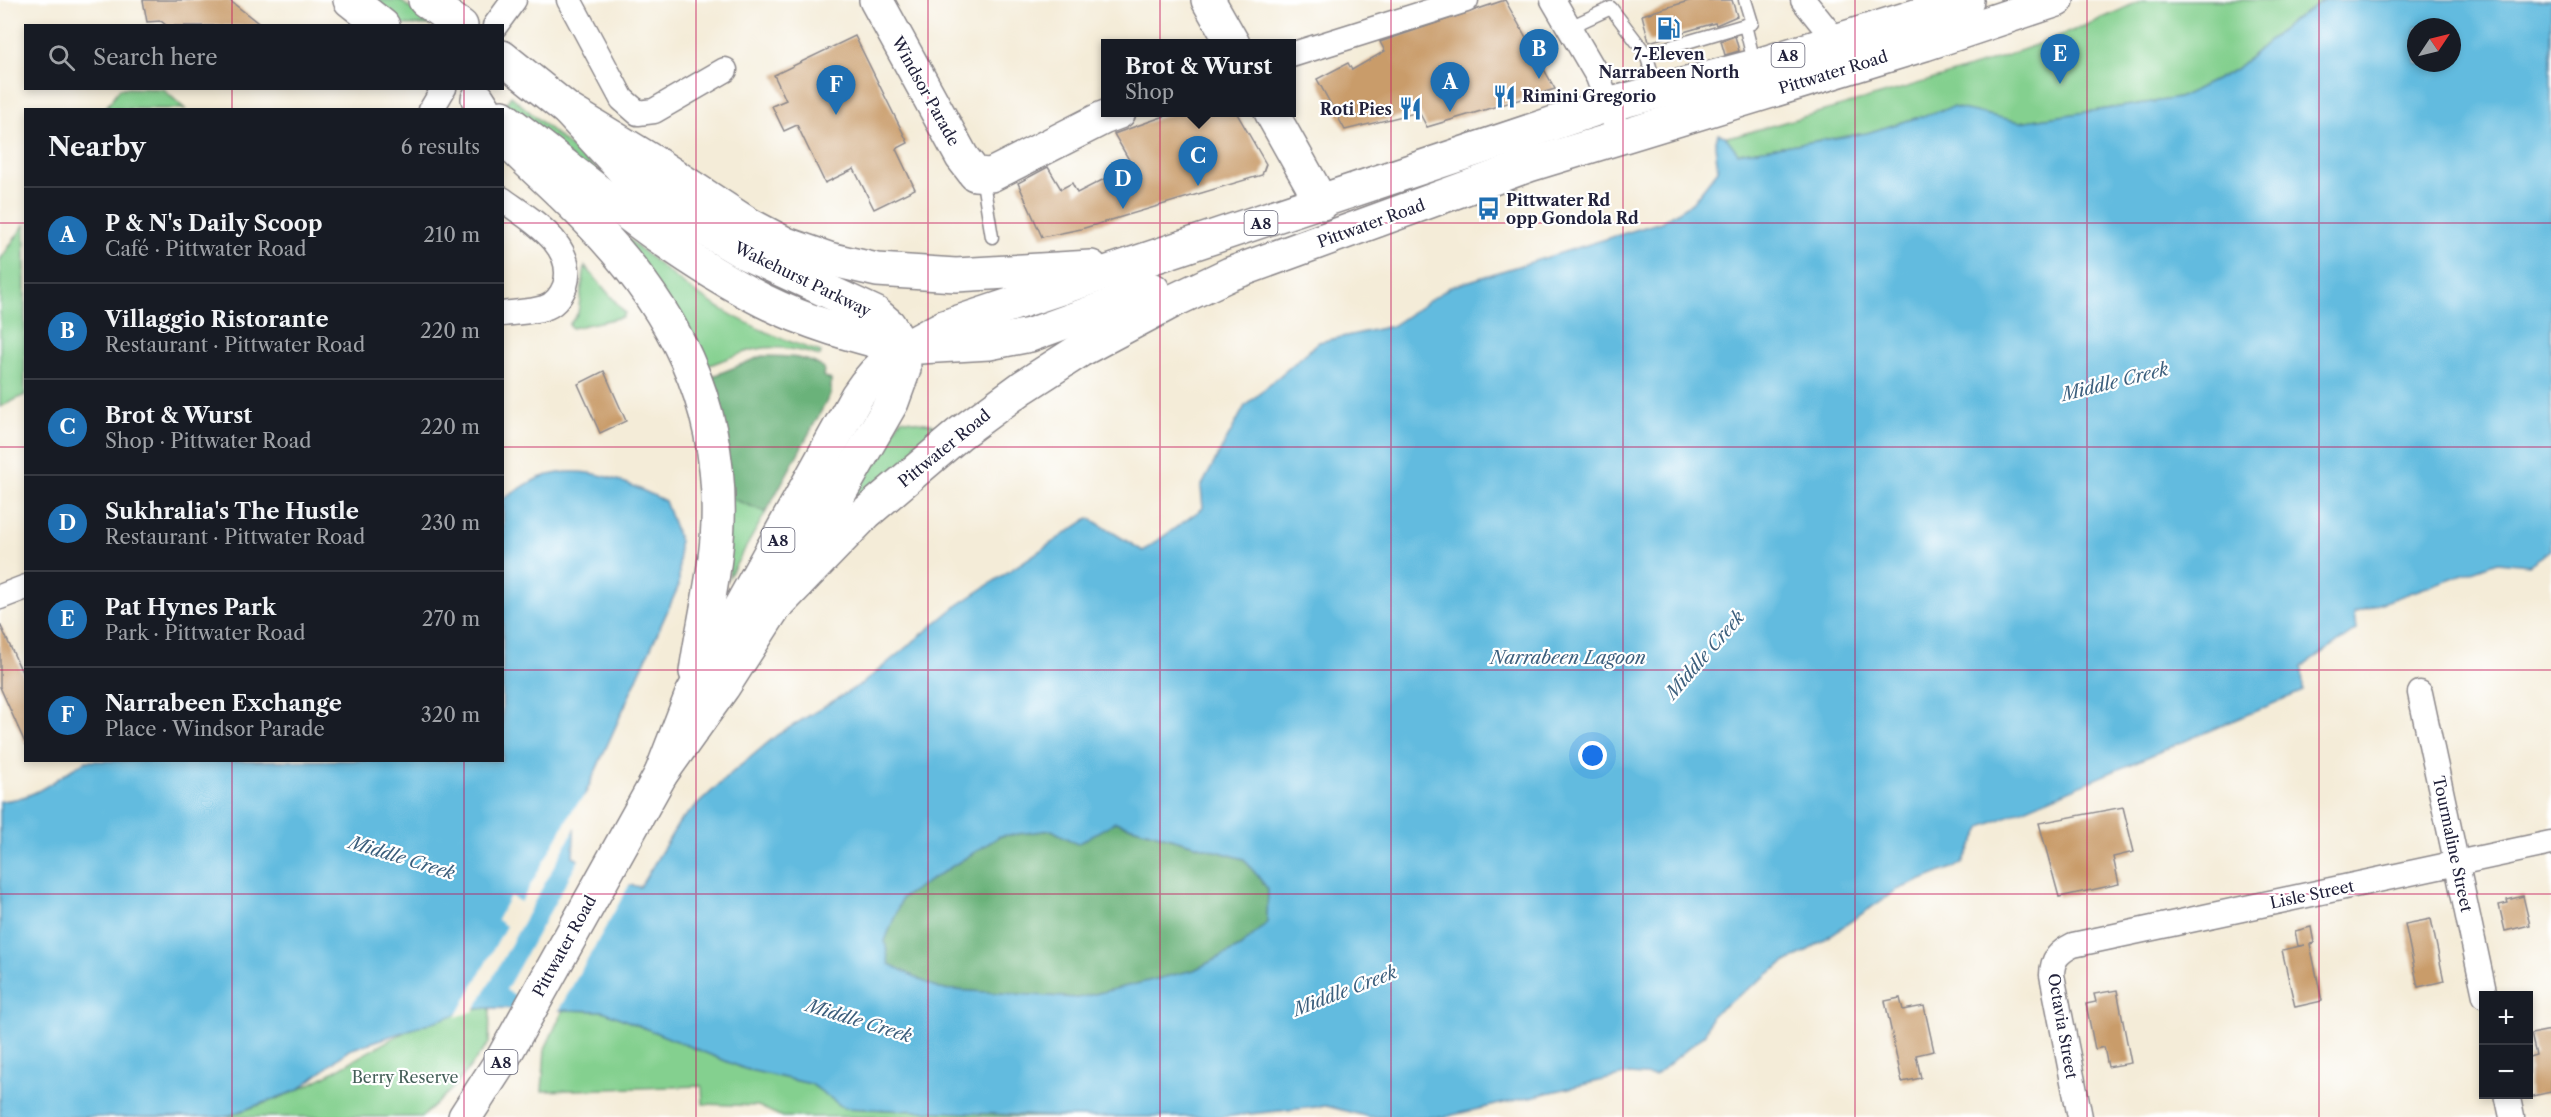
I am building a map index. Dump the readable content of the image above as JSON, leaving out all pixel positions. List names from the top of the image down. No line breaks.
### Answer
{"streets":{"main road":["A8","Pittwater Road","Windsor Parade","Wakehurst Parkway"],"street":["Tourmaline Street","Lisle Street","Octavia Street"]},"crossings":[["Pittwater Road","Wakehurst Parkway"],["Tourmaline Street","Lisle Street"],["Lisle Street","Octavia Street"]],"water":["Middle Creek","Narrabeen Lagoon"],"parks":["Berry Reserve"],"places":{"fuel station":["7-Eleven Narrabeen North"],"restaurant":["Rimini Gregorio","Roti Pies"],"bus stop":["Pittwater Rd opp Gondola Rd"]},"north":"top right","page":{"search":"Search here","pins":["B","E","A","F","C","D"],"popup":["Brot & Wurst","Shop"],"heading":["Nearby","6 results"],"list":[{"mark":"A","name":"P & N's Daily Scoop","note":"Café · Pittwater Road","value":"210 m"},{"mark":"B","name":"Villaggio Ristorante","note":"Restaurant · Pittwater Road","value":"220 m"},{"mark":"C","name":"Brot & Wurst","note":"Shop · Pittwater Road","value":"220 m"},{"mark":"D","name":"Sukhralia's The Hustle","note":"Restaurant · Pittwater Road","value":"230 m"},{"mark":"E","name":"Pat Hynes Park","note":"Park · Pittwater Road","value":"270 m"},{"mark":"F","name":"Narrabeen Exchange","note":"Place · Windsor Parade","value":"320 m"}],"map_buttons":["+","−"]}}
